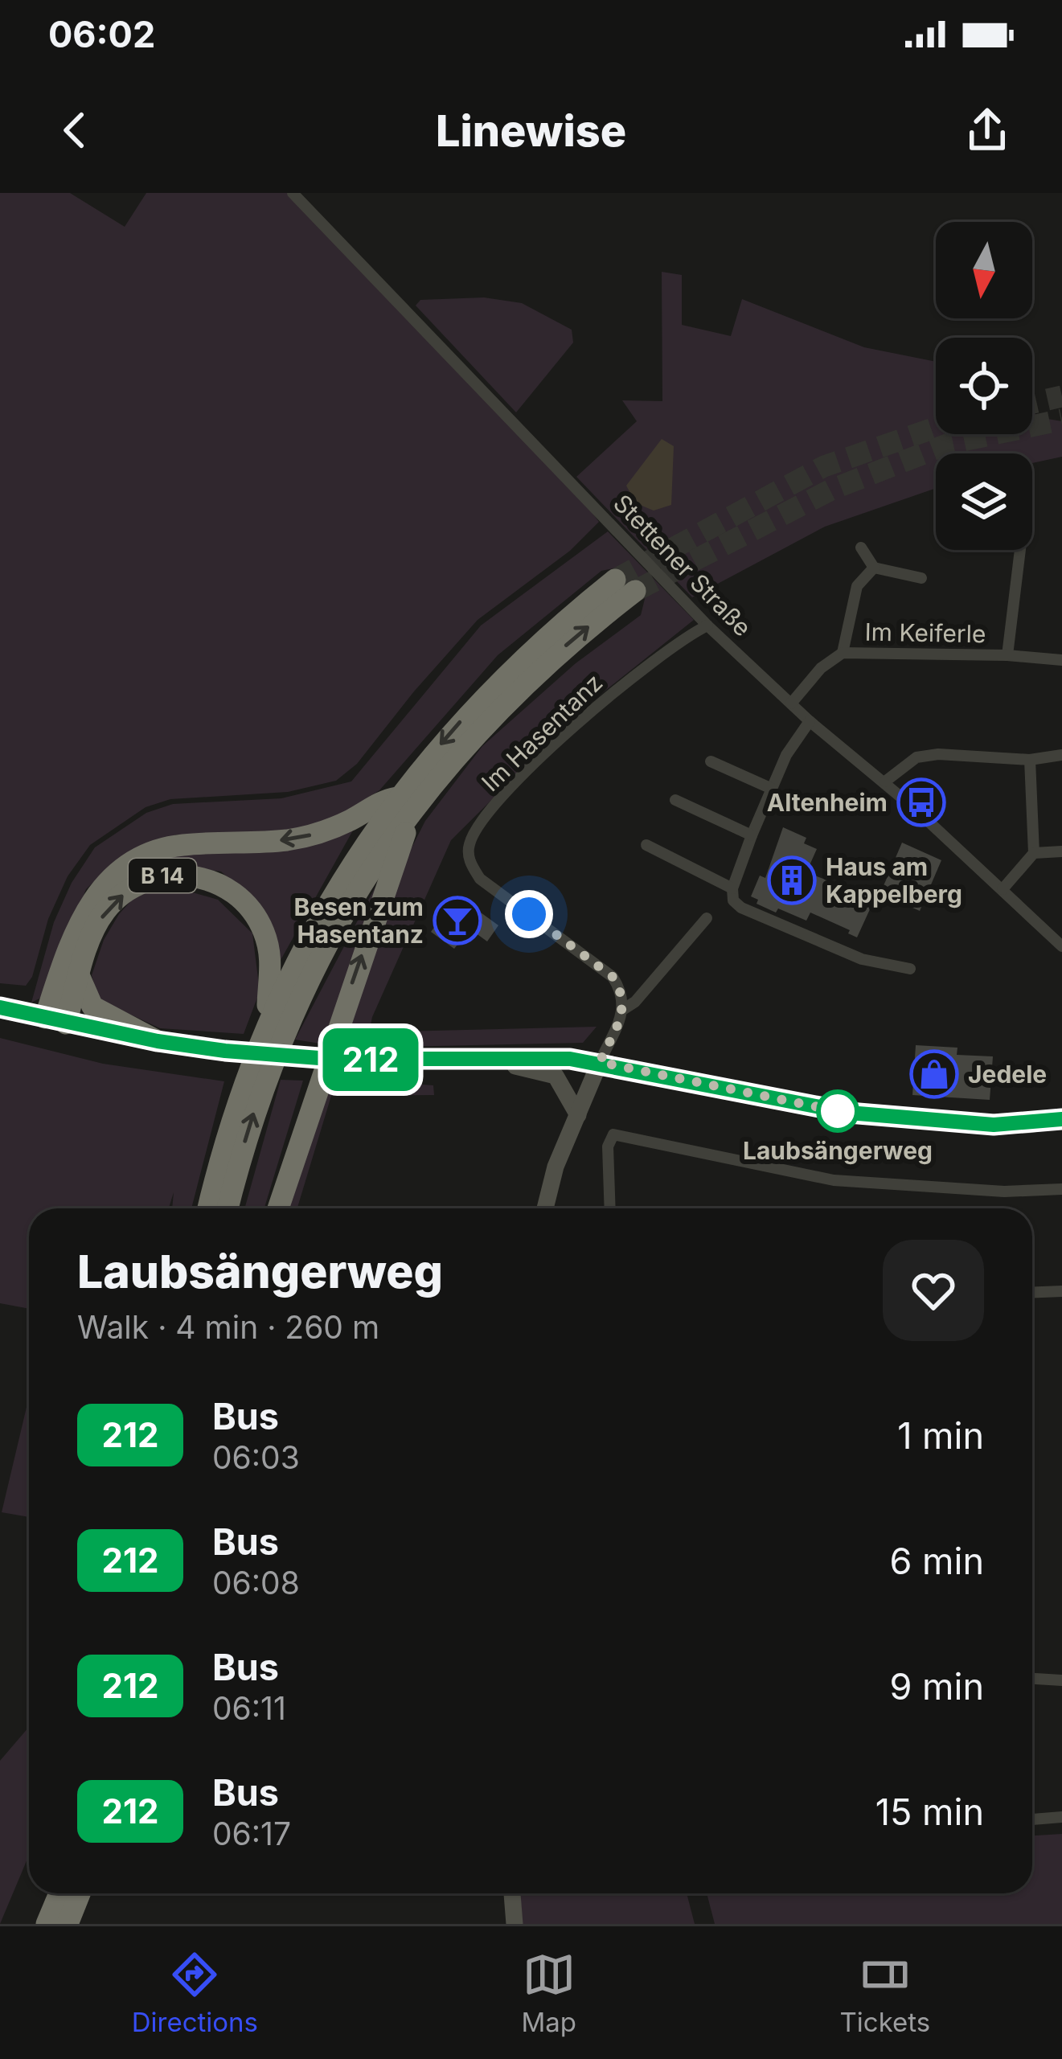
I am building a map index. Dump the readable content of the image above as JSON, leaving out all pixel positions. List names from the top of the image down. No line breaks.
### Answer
{"streets":{"highway":["B 14"],"street":["Stettener Straße","Im Keiferle","Im Hasentanz"]},"crossings":[["Stettener Straße","Im Keiferle"],["Stettener Straße","Im Hasentanz"]],"places":{"bus stop":["Altenheim"],"building":["Haus am Kappelberg"],"bar":["Besen zum Hasentanz"],"shop":["Jedele"],"other":["Laubsängerweg"]},"lines":["bus line 212"],"north":"bottom","page":{"status":"06:02","header":"Linewise","on_map":"212","heading":["Laubsängerweg","Walk · 4 min · 260 m"],"list":[{"mark":"212","name":"Bus","note":"06:03","value":"1 min"},{"mark":"212","name":"Bus","note":"06:08","value":"6 min"},{"mark":"212","name":"Bus","note":"06:11","value":"9 min"},{"mark":"212","name":"Bus","note":"06:17","value":"15 min"}],"tabs":["Directions","Map","Tickets"]}}
